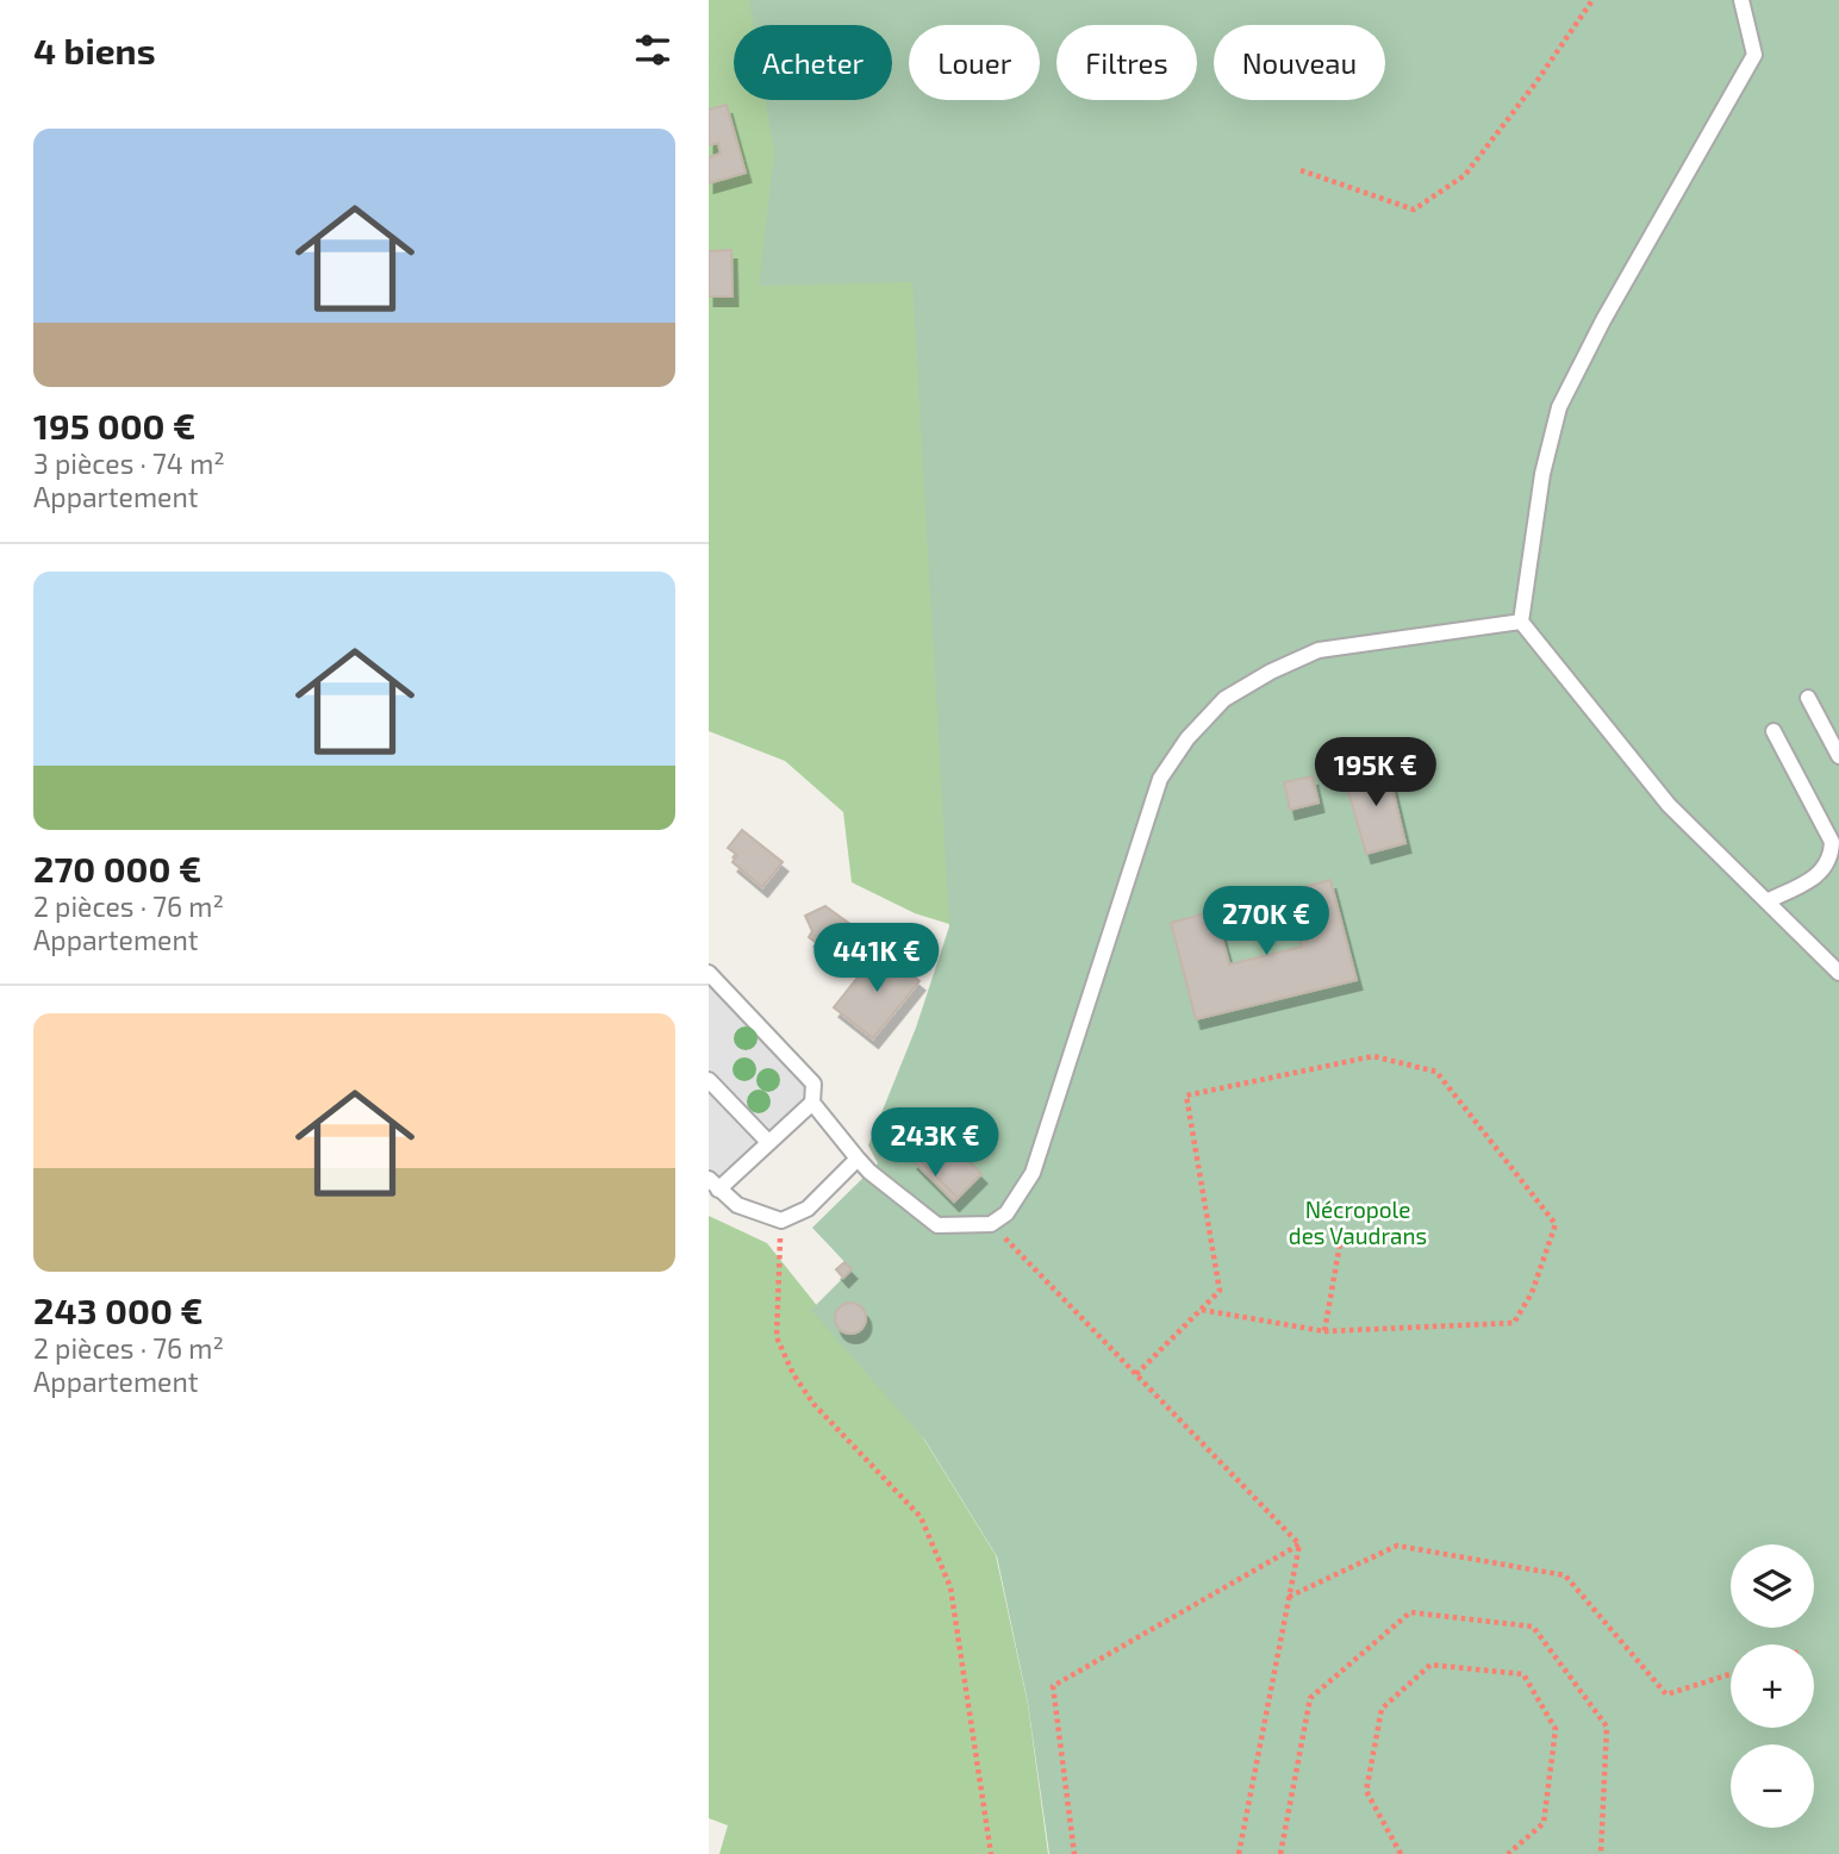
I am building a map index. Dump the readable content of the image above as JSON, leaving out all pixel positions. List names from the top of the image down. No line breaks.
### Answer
{"parks":["Nécropole des Vaudrans"],"page":{"heading":"4 biens","chip":["Acheter","Louer","Filtres","Nouveau"],"list":[{"name":"195 000 €","note":"3 pièces · 74 m² · Appartement"},{"name":"270 000 €","note":"2 pièces · 76 m² · Appartement"},{"name":"243 000 €","note":"2 pièces · 76 m² · Appartement"}],"price":["195K €","270K €","441K €","243K €"],"map_buttons":["+","−"]}}
